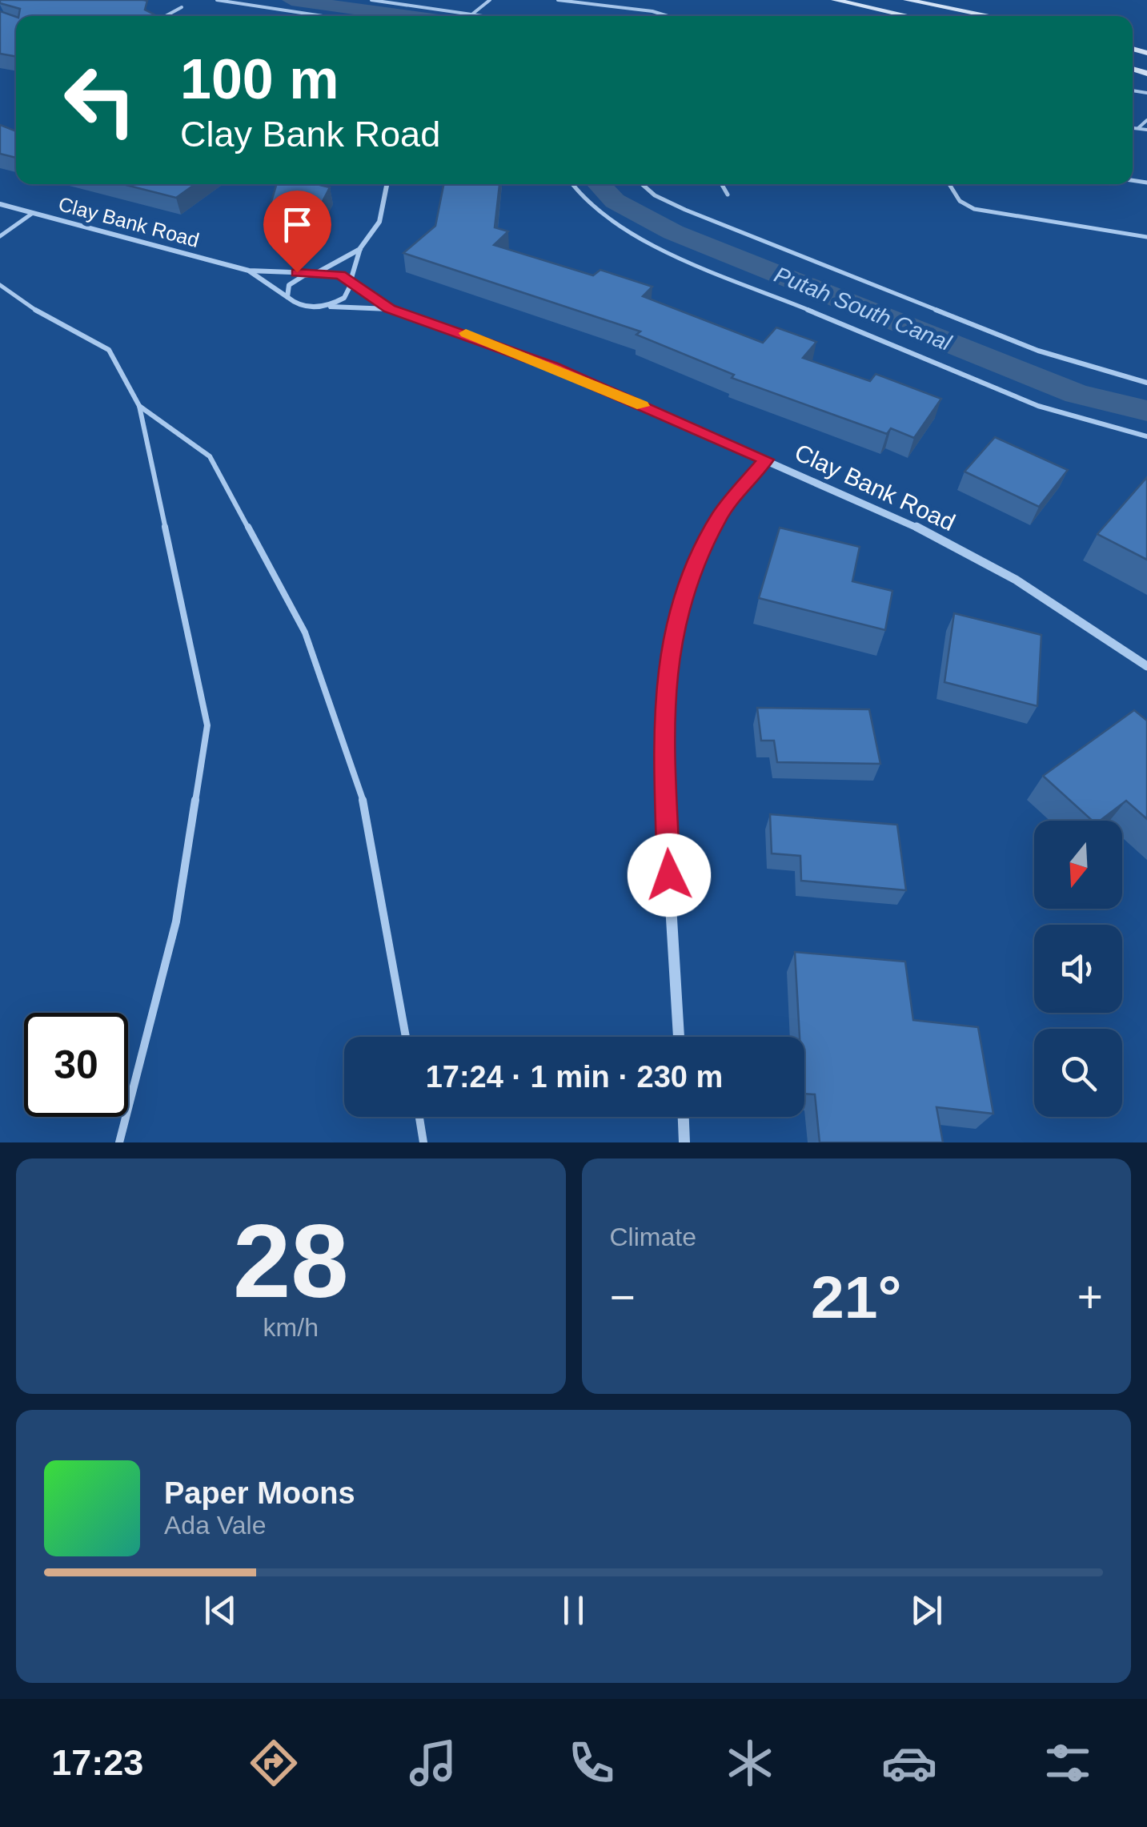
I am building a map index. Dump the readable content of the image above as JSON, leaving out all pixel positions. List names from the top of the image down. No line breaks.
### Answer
{"streets":{"street":["Clay Bank Road"]},"water":["Putah South Canal"],"north":"bottom","page":{"turn":["100 m","Clay Bank Road"],"limit":"30","trip":"17:24 · 1 min · 230 m","tile":[["28","km/h"],"Climate"],"heat":["−","21°","+"],"song":["Paper Moons","Ada Vale"],"tabs":"17:23"}}
